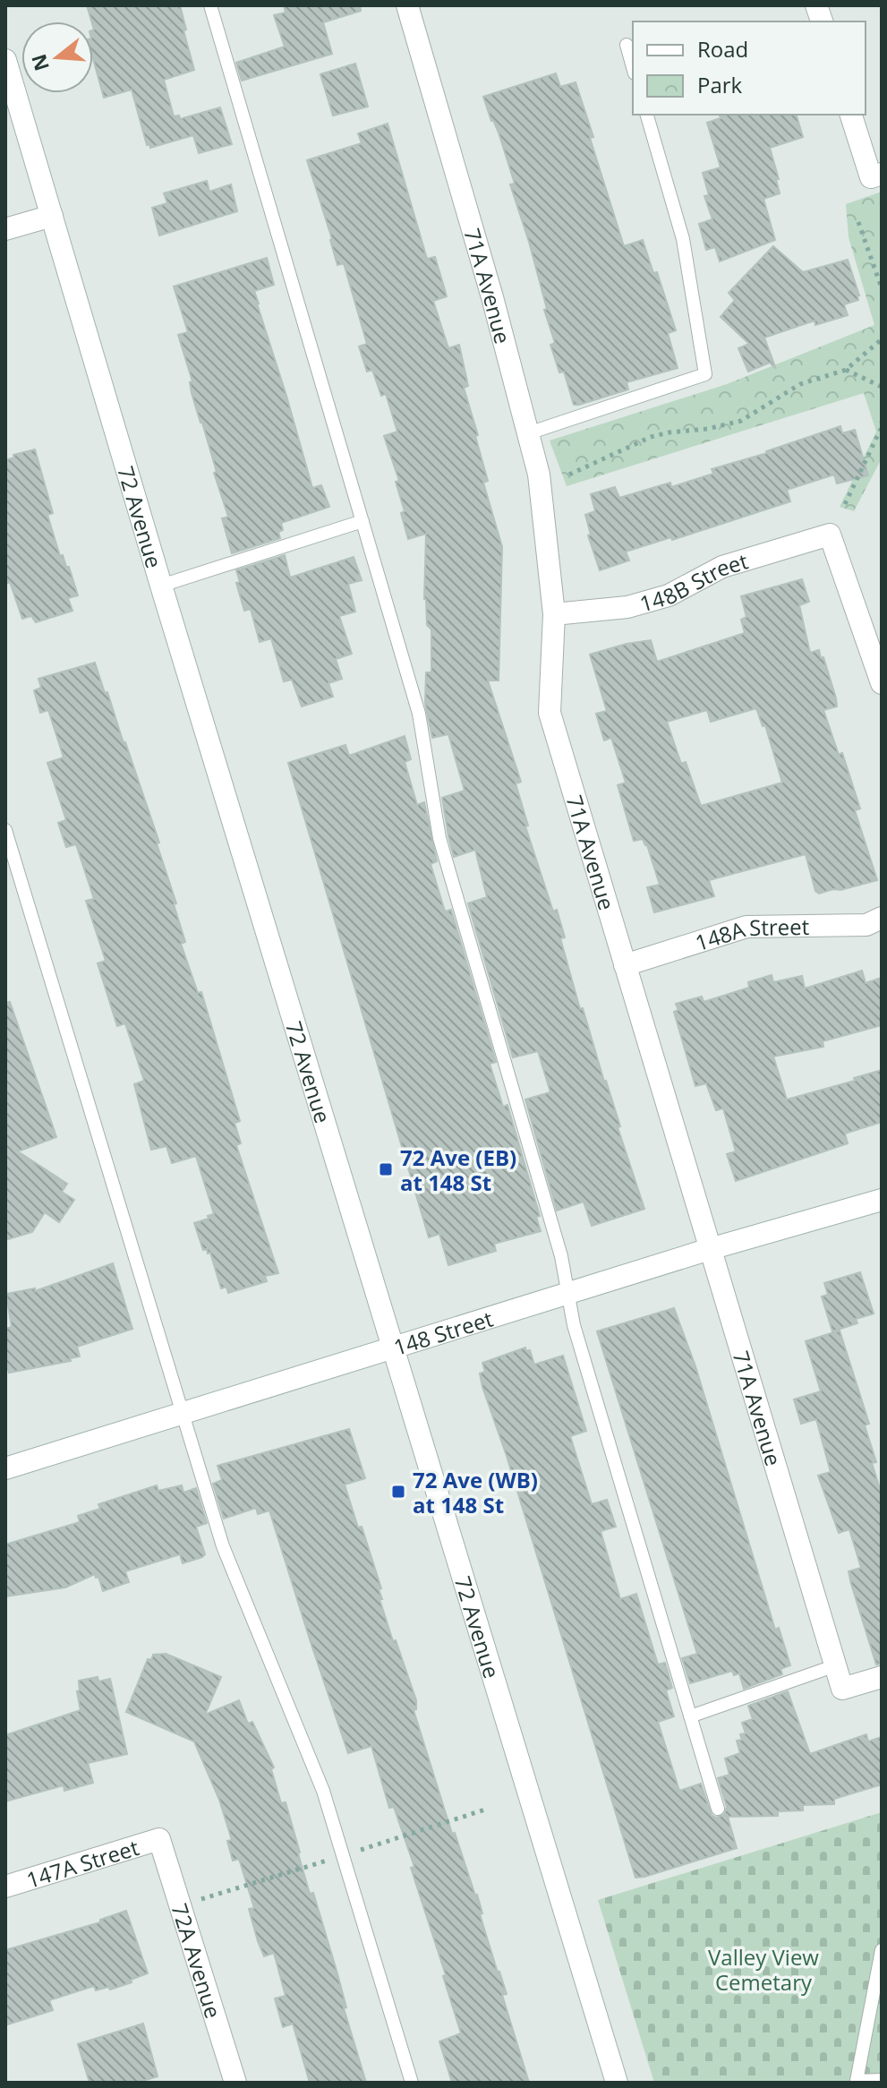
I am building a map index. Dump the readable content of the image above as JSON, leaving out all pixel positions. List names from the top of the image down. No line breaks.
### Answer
{"streets":{"street":["71A Avenue","72 Avenue","148B Street","148A Street","148 Street","147A Street","72A Avenue"]},"crossings":[["71A Avenue","148B Street"],["71A Avenue","148A Street"],["71A Avenue","148 Street"],["72 Avenue","148 Street"],["147A Street","72A Avenue"]],"parks":["Valley View Cemetary"],"places":{"transit":["72 Ave (EB) at 148 St","72 Ave (WB) at 148 St"]},"legend":["Road","Park"],"north":"left"}
